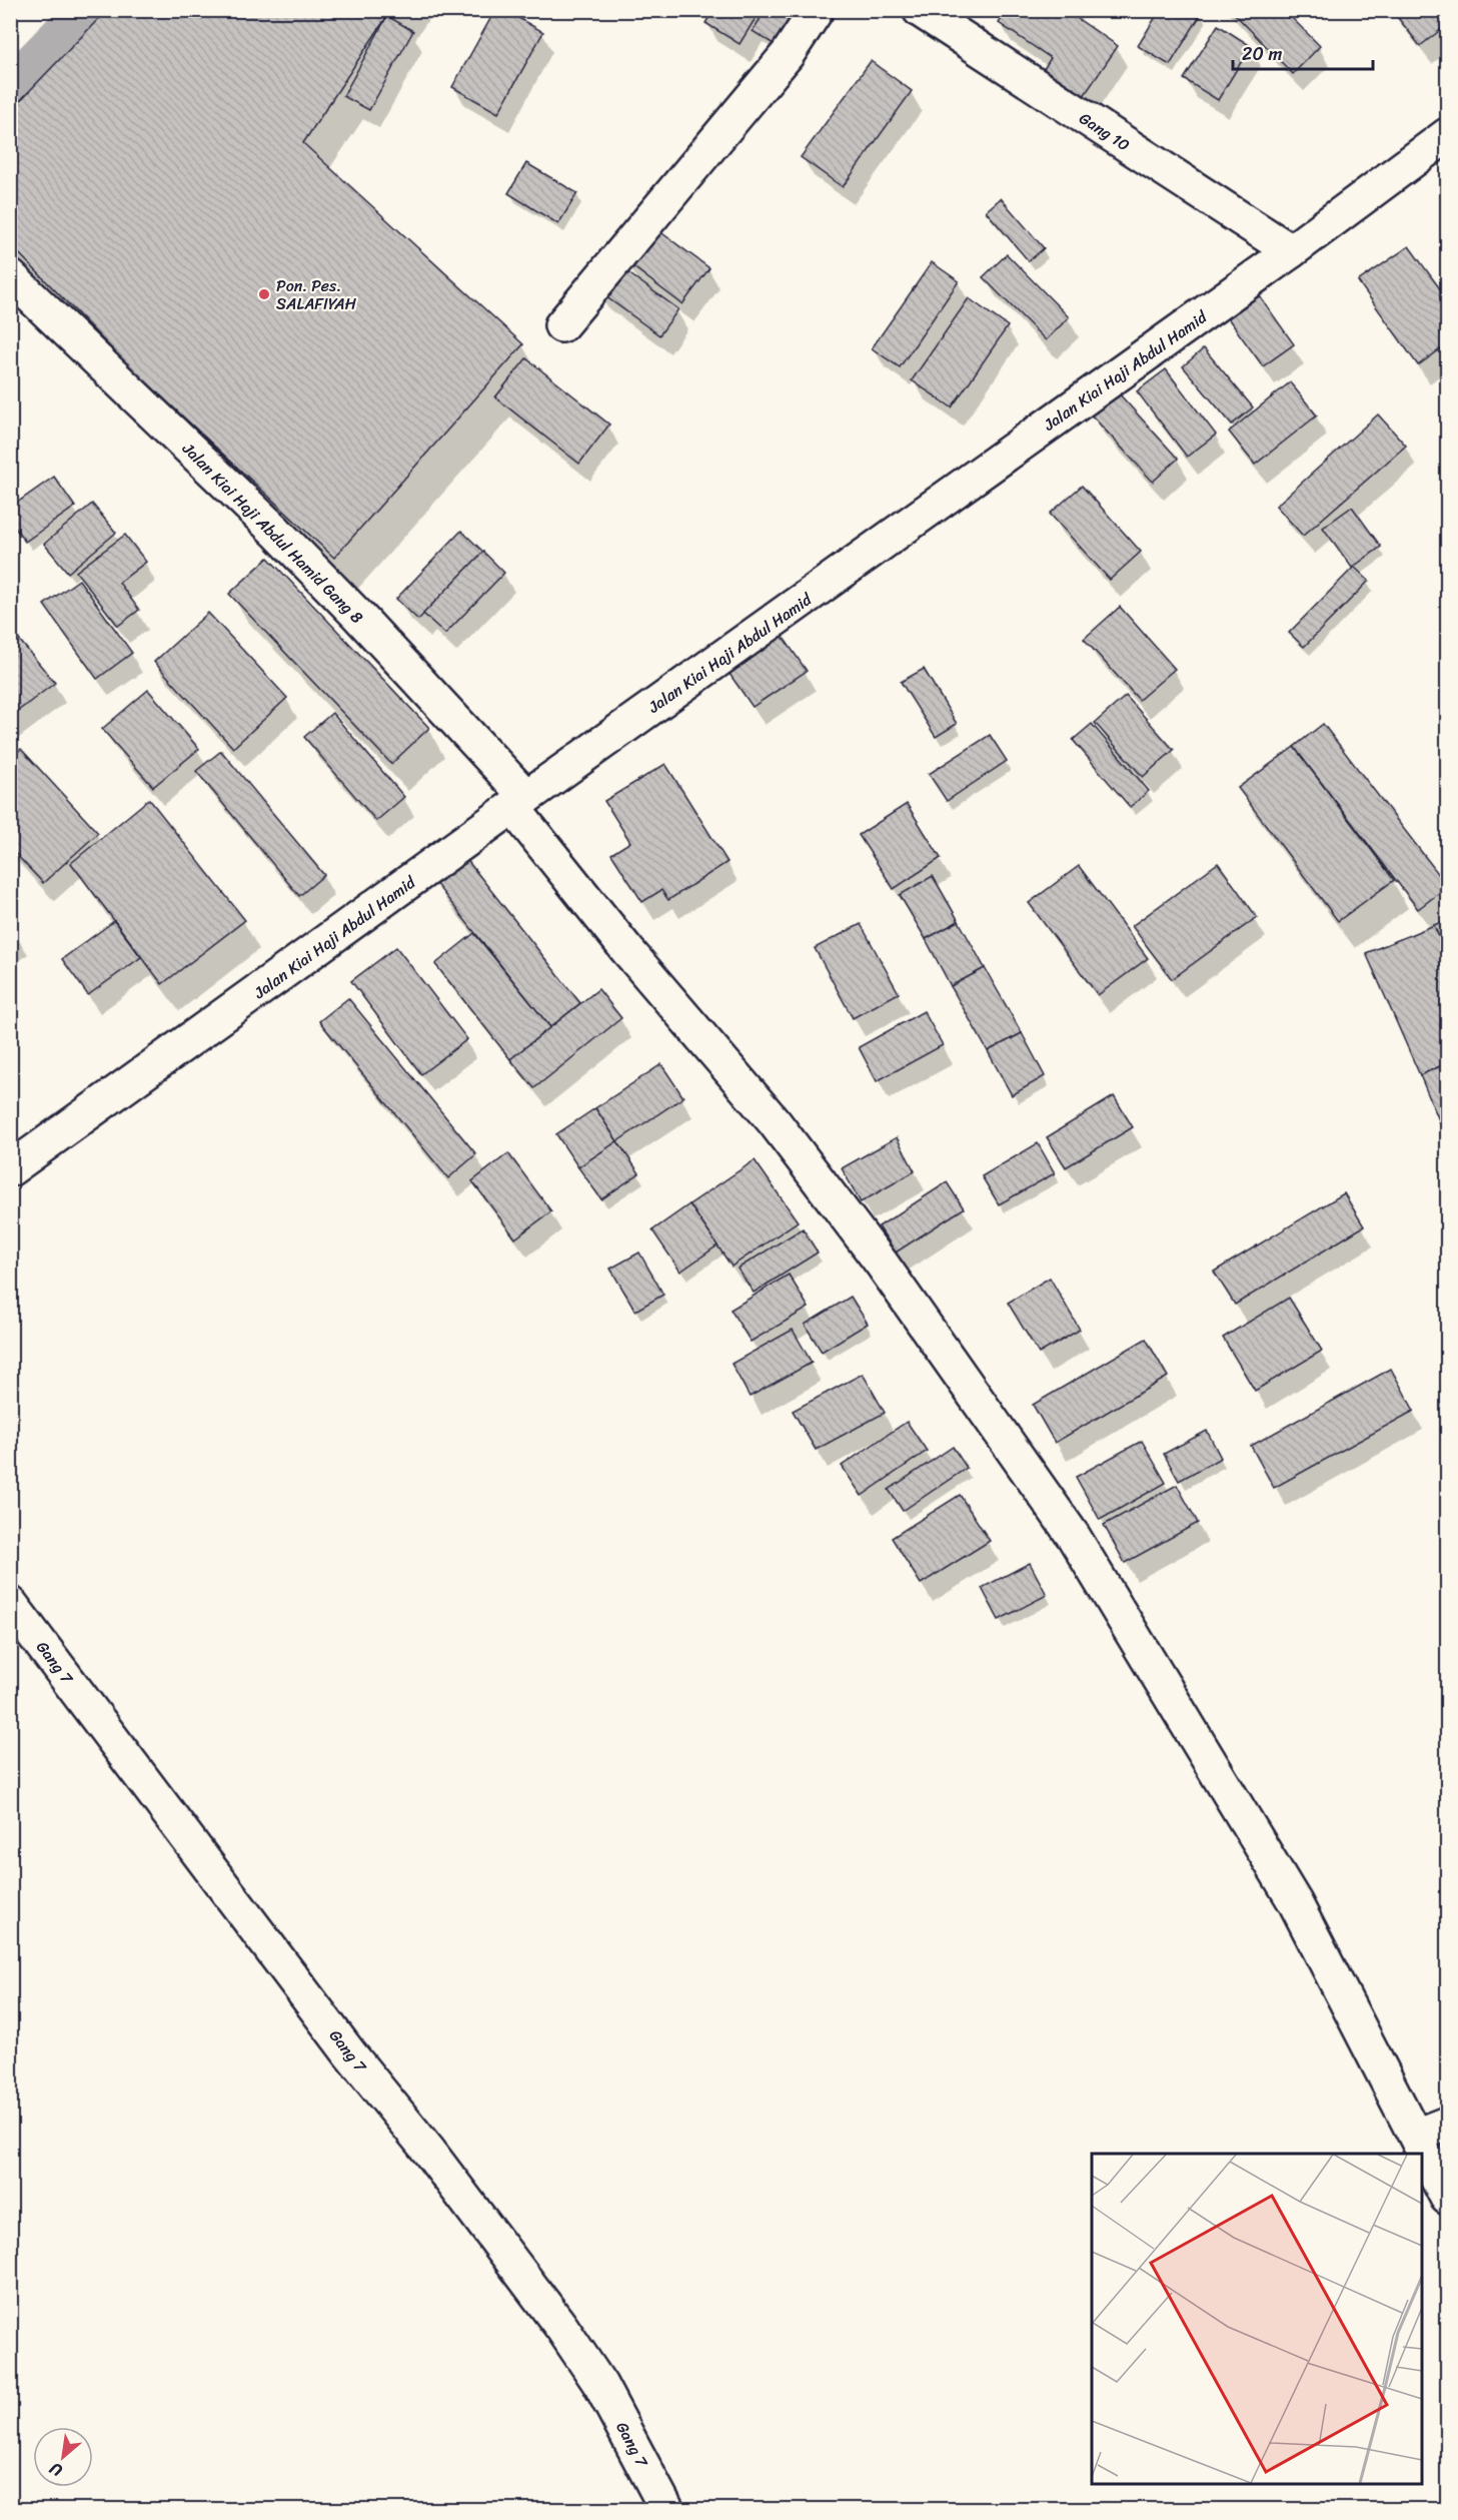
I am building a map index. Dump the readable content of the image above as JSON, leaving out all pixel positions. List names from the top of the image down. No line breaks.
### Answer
{"streets":{"street":["Gang 10","Jalan Kiai Haji Abdul Hamid","Jalan Kiai Haji Abdul Hamid Gang 8","Gang 7"]},"crossings":[["Gang 10","Jalan Kiai Haji Abdul Hamid"],["Jalan Kiai Haji Abdul Hamid","Jalan Kiai Haji Abdul Hamid Gang 8"]],"places":["Pon. Pes. SALAFIYAH"],"scale_bar":"20 m","north":"bottom left"}
